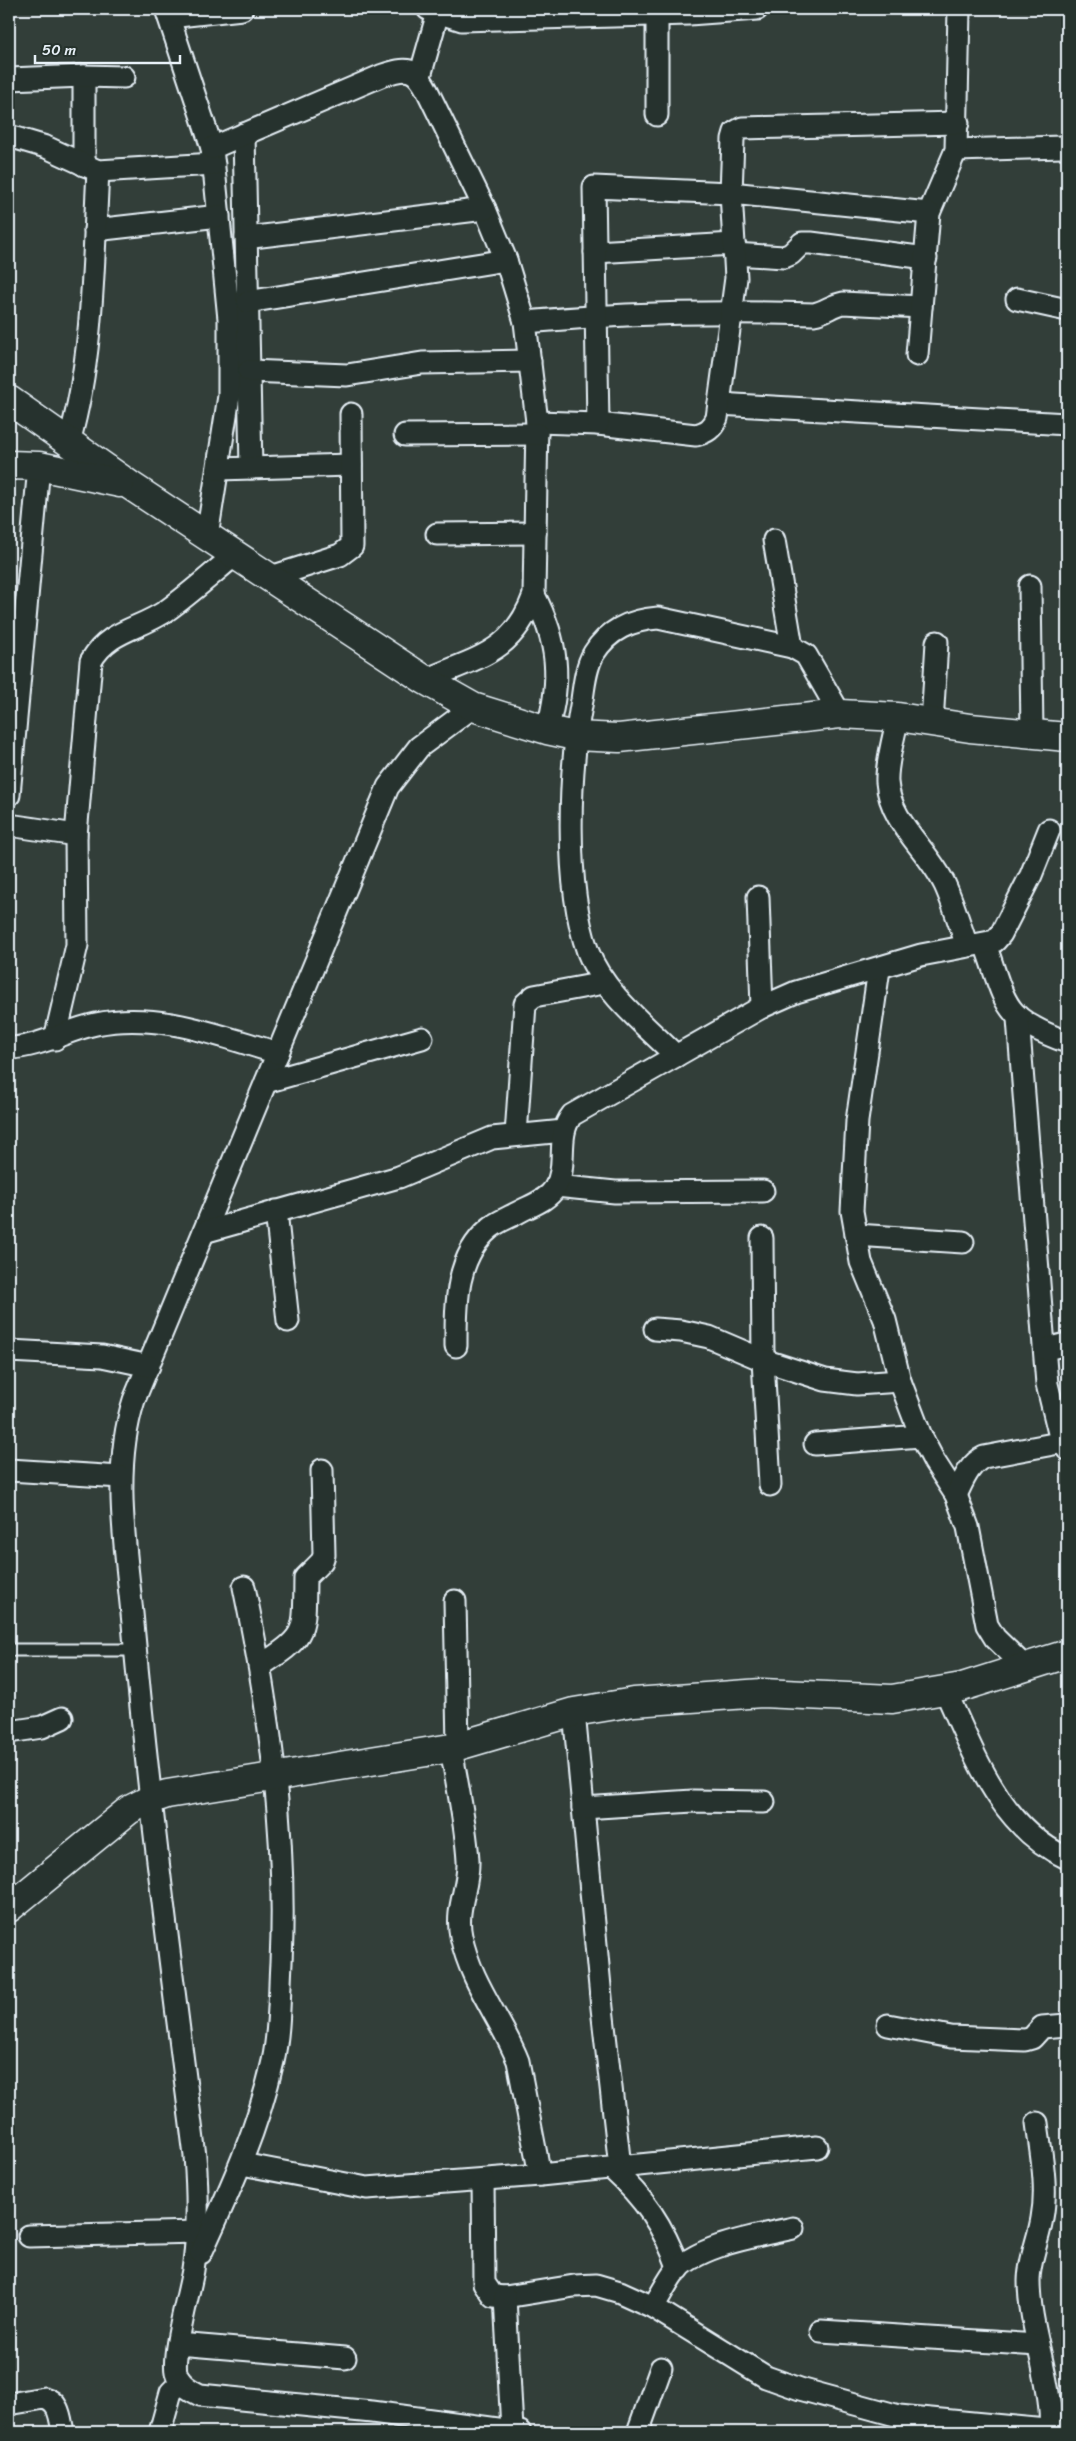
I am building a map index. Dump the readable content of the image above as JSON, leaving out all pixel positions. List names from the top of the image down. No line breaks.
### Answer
{"scale_bar":"50 m"}
